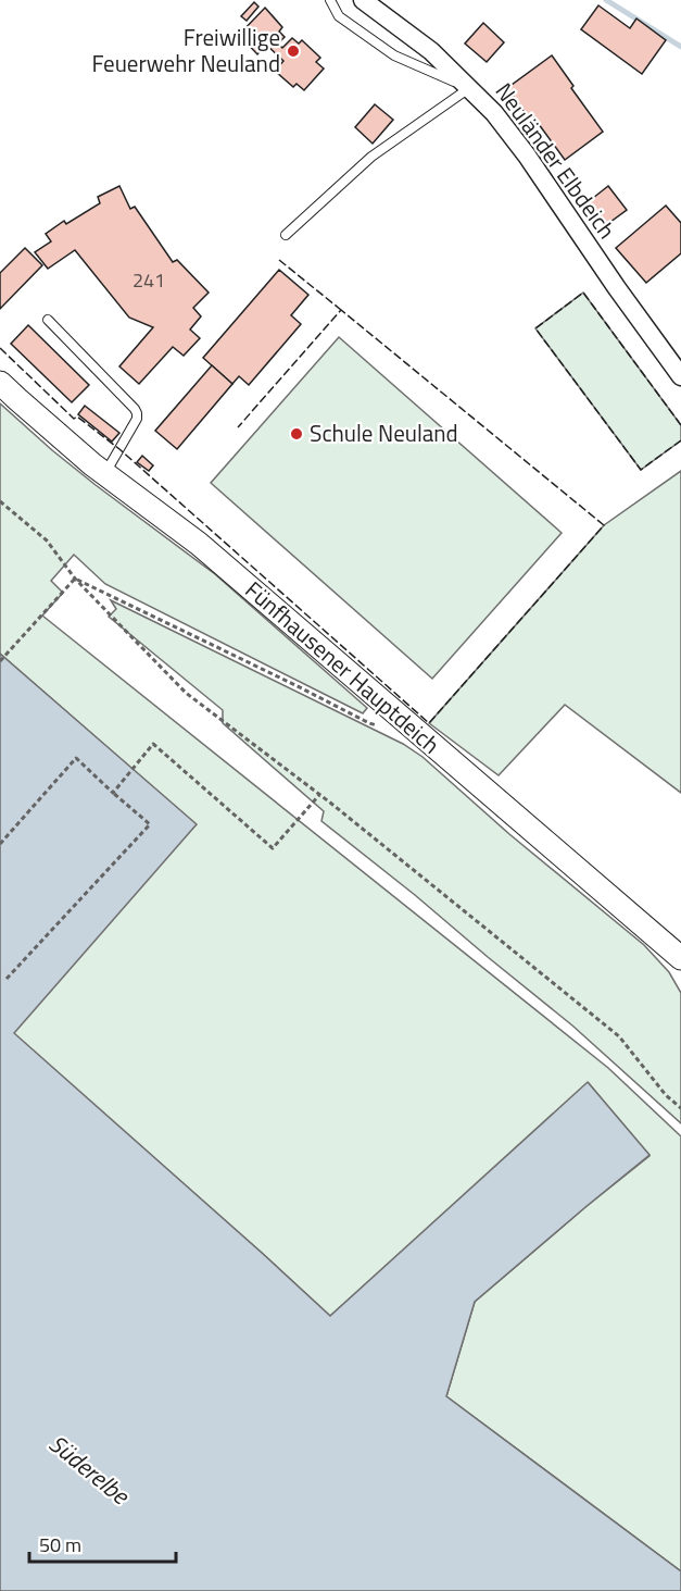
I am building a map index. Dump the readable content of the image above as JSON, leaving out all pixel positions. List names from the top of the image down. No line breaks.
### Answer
{"streets":{"street":["Neuländer Elbdeich","Fünfhausener Hauptdeich"]},"water":["Süderelbe"],"places":["Freiwillige Feuerwehr Neuland","Schule Neuland"],"house_numbers":["241"],"scale_bar":"50 m"}
